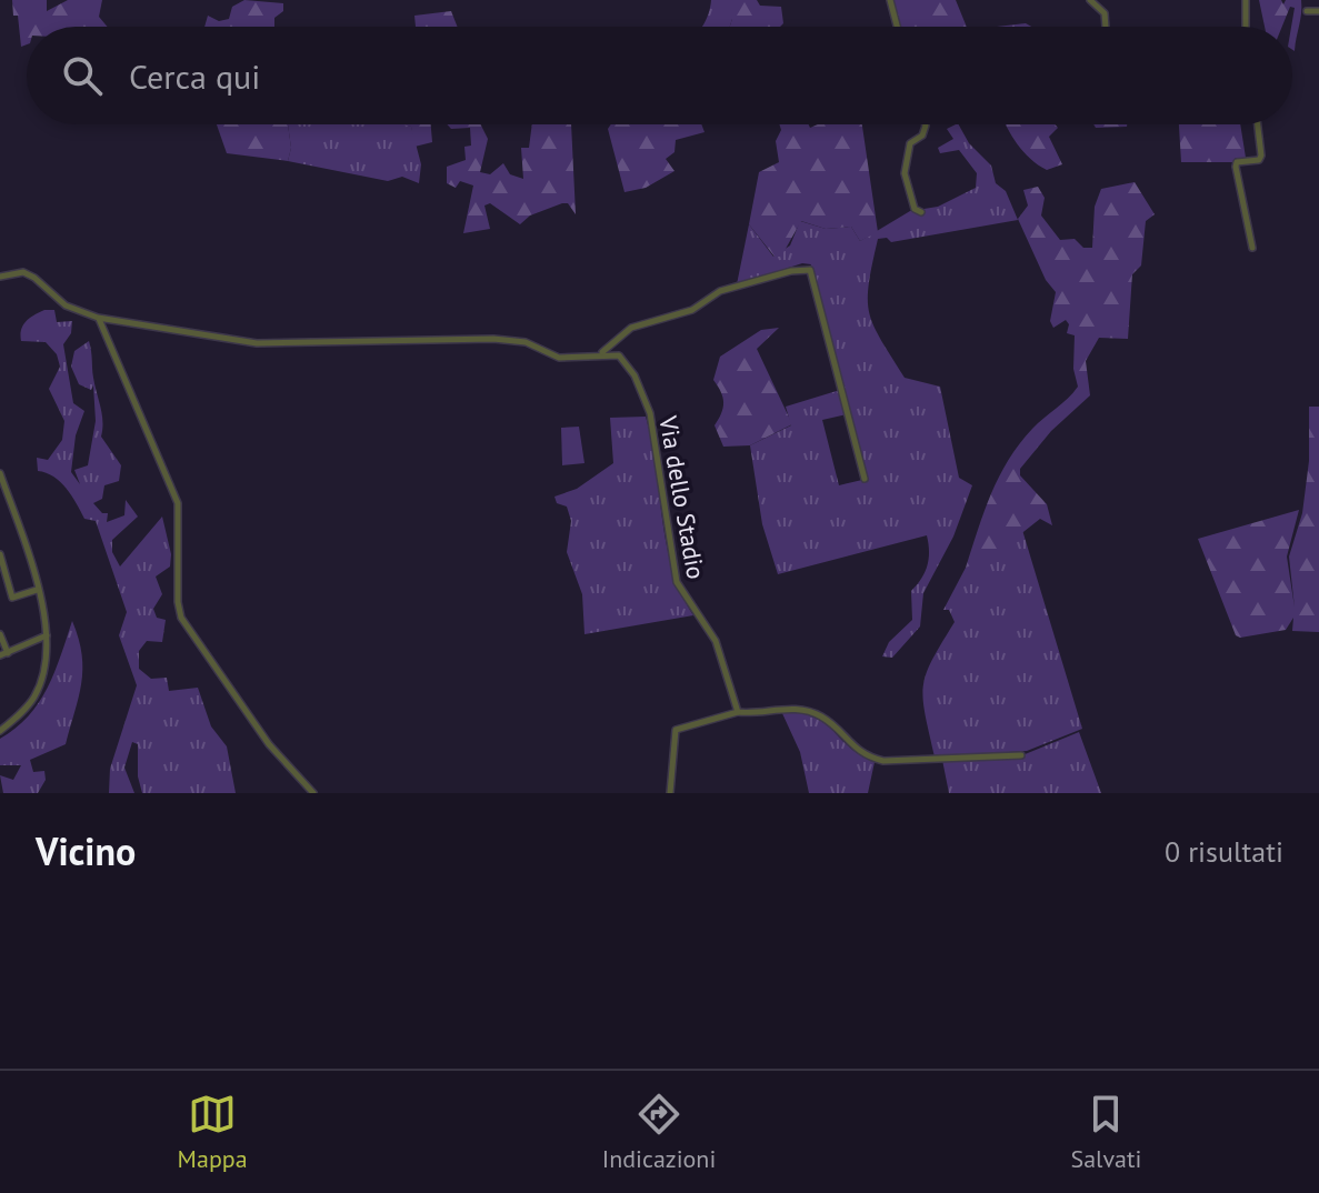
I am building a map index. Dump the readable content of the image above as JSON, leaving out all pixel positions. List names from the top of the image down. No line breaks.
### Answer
{"streets":{"street":["Via dello Stadio"]},"page":{"search":"Cerca qui","heading":["Vicino","0 risultati"],"nav":["Mappa","Indicazioni","Salvati"]}}
